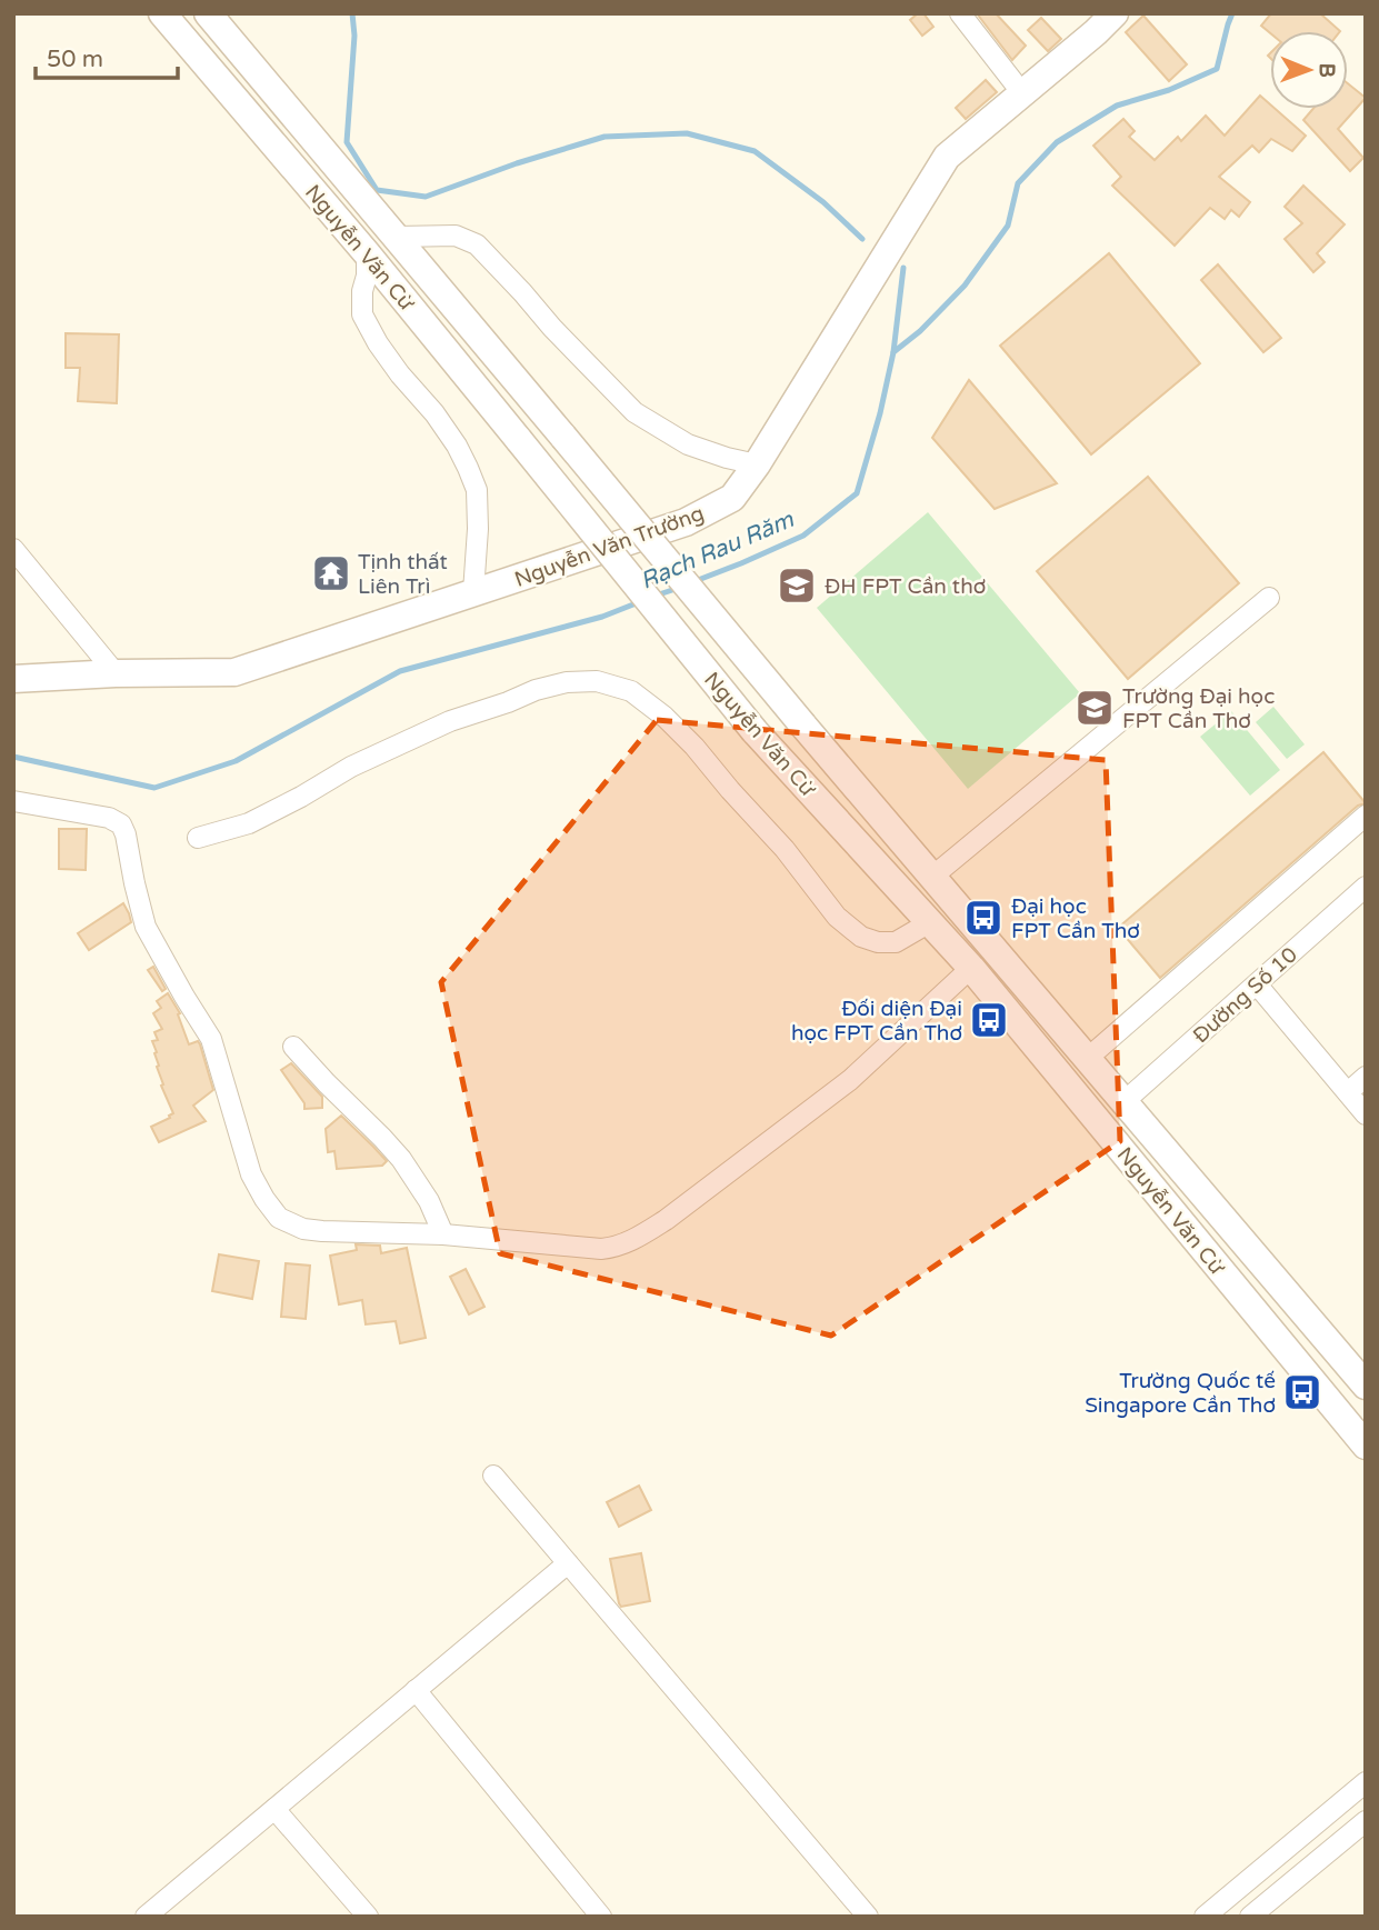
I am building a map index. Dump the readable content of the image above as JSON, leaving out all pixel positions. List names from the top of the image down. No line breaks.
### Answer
{"streets":{"main road":["Nguyễn Văn Cừ","Nguyễn Văn Trường"],"street":["Đường Số 10"]},"crossings":[["Nguyễn Văn Cừ","Đường Số 10"]],"water":["Rạch Rau Răm"],"places":{"temple":["Tịnh thất Liên Trì"],"school or university":["ĐH FPT Cần thơ","Trường Đại học FPT Cần Thơ"],"bus stop":["Đại học FPT Cần Thơ","Đối diện Đại học FPT Cần Thơ","Trường Quốc tế Singapore Cần Thơ"]},"scale_bar":"50 m","north":"right"}
